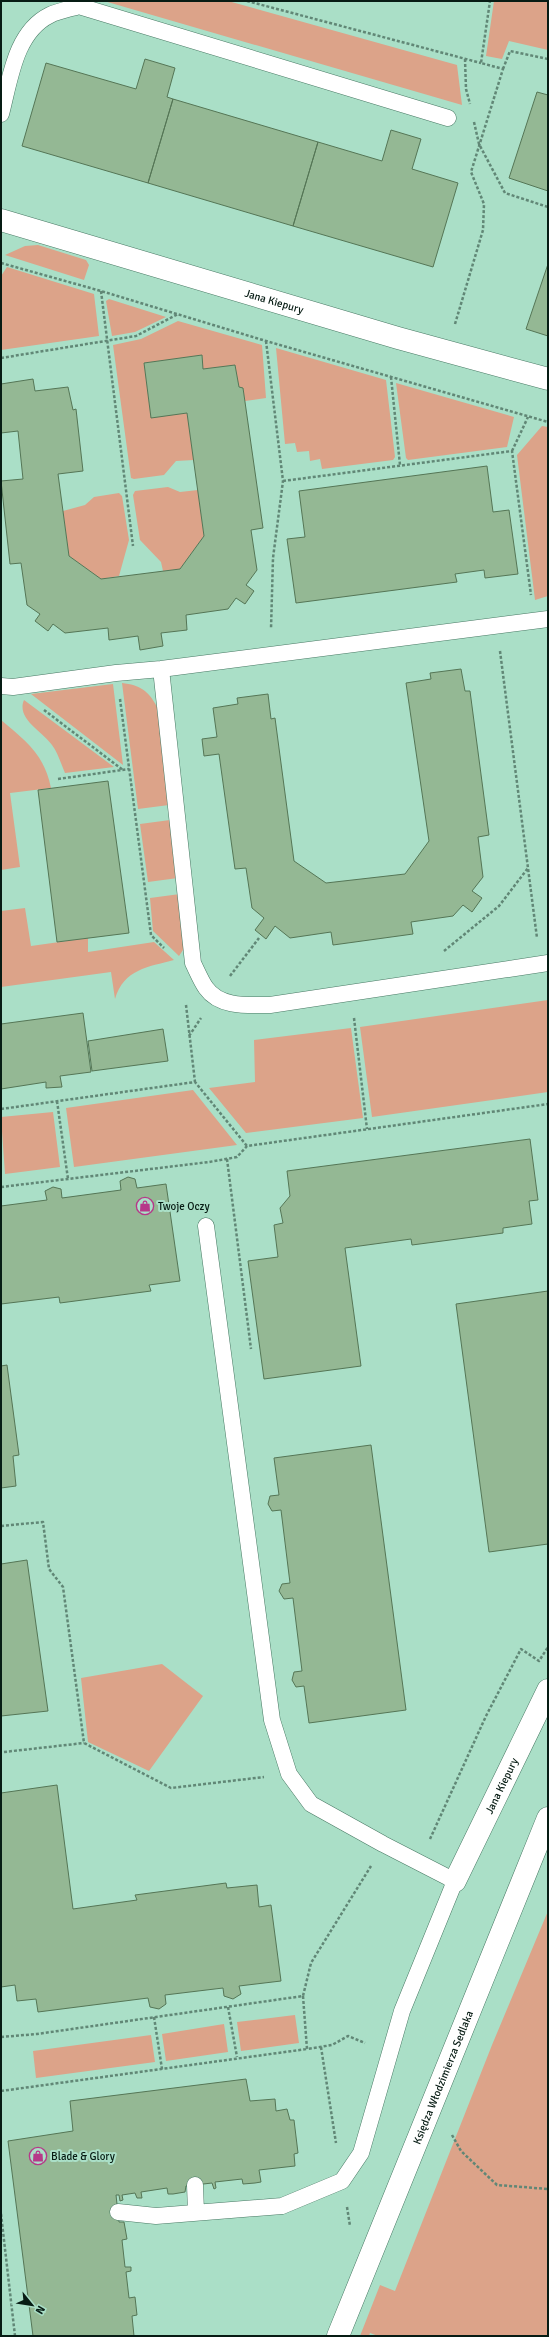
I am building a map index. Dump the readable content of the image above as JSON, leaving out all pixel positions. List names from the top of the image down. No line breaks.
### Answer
{"streets":{"street":["Jana Kiepury","Księdza Włodzimierza Sedlaka"]},"places":{"shop":["Twoje Oczy","Blade & Glory"]},"north":"bottom right"}
